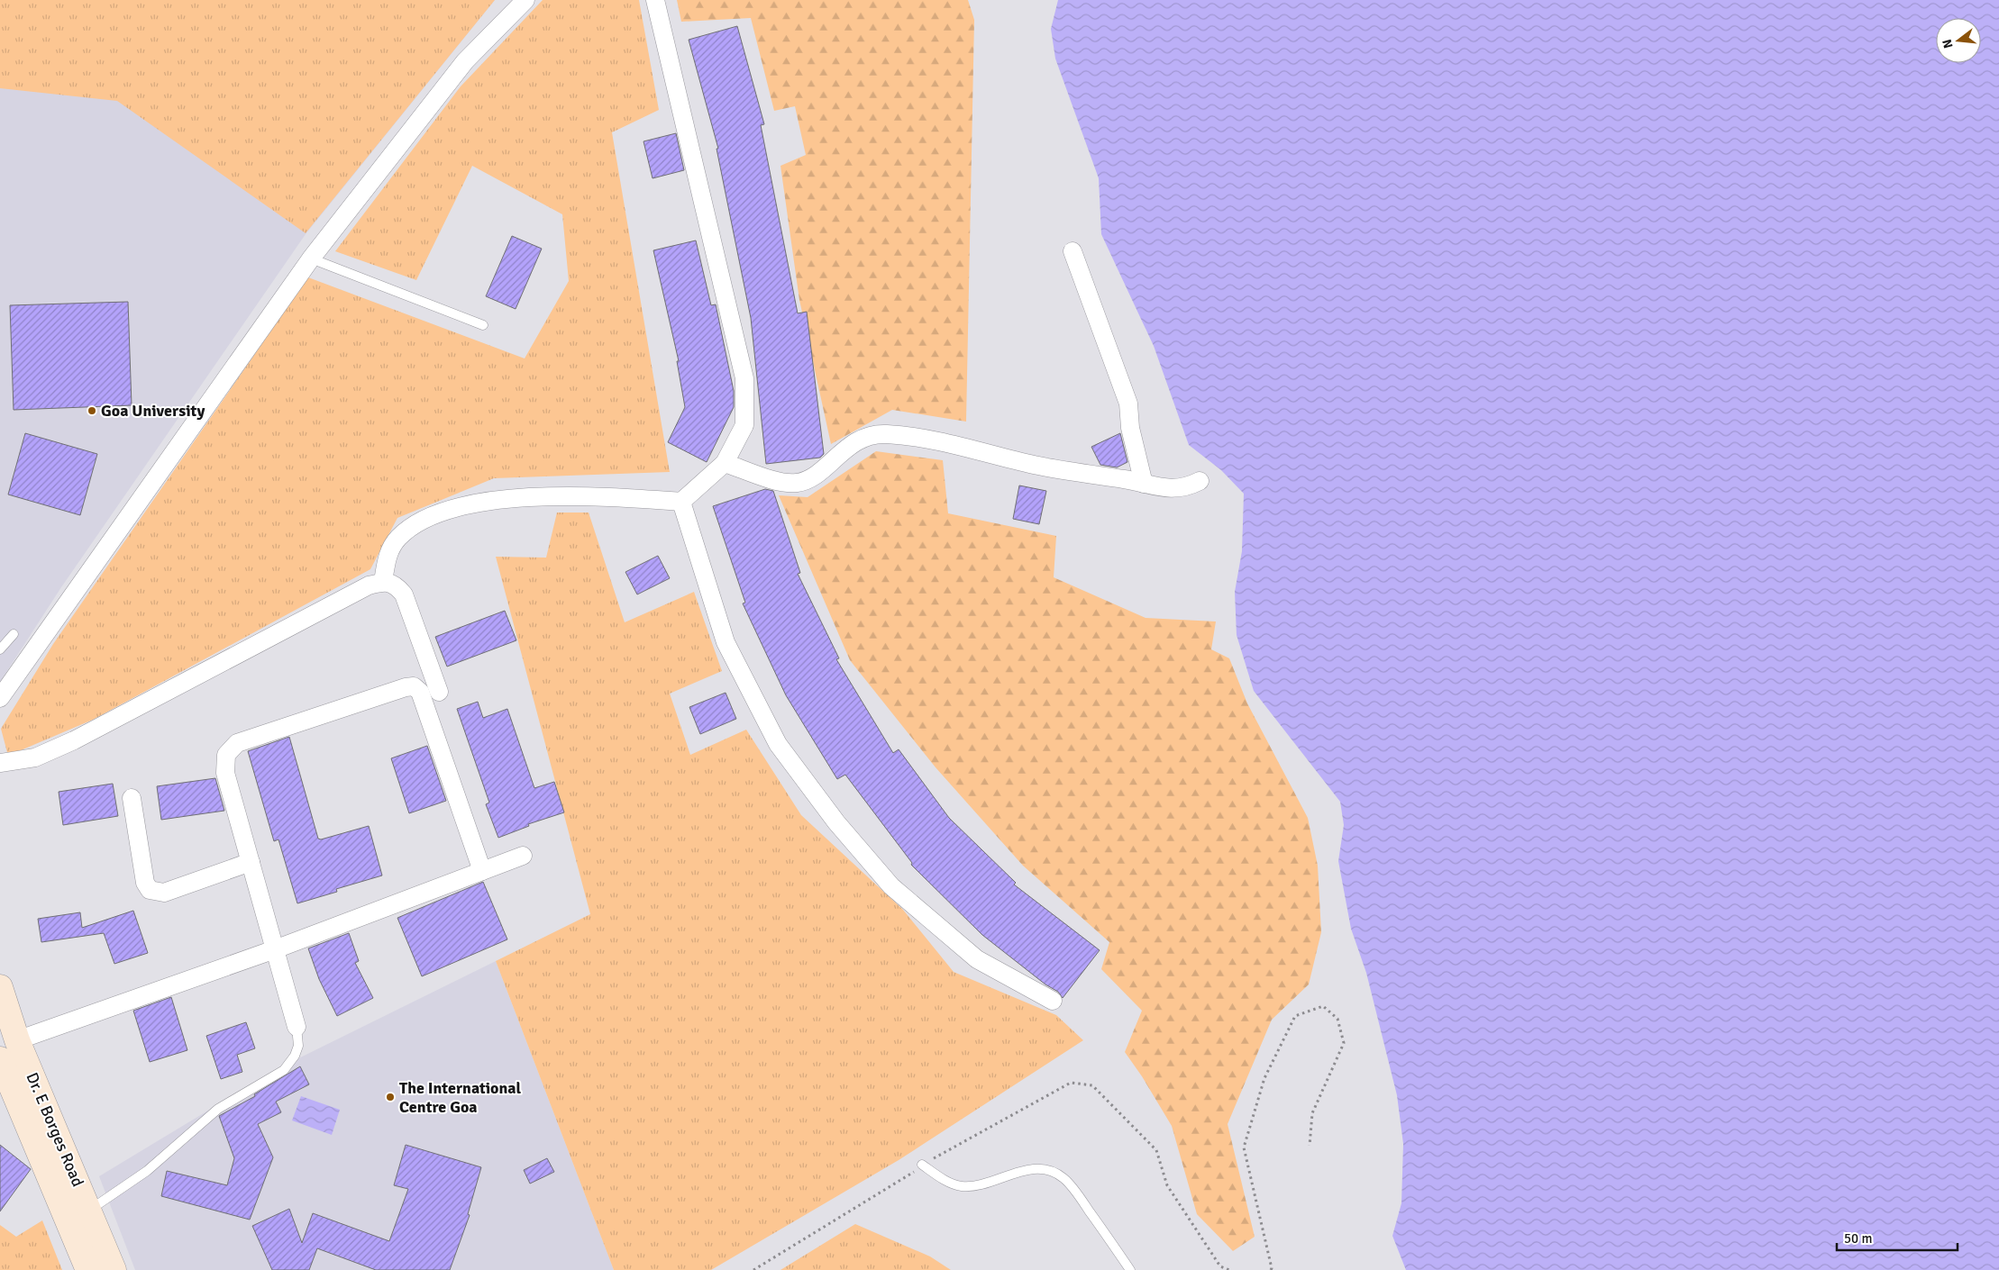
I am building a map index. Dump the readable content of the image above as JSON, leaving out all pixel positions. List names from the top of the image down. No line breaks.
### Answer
{"streets":{"main road":["Dr. E Borges Road"]},"places":["Goa University","The International Centre Goa"],"scale_bar":"50 m","north":"left"}
